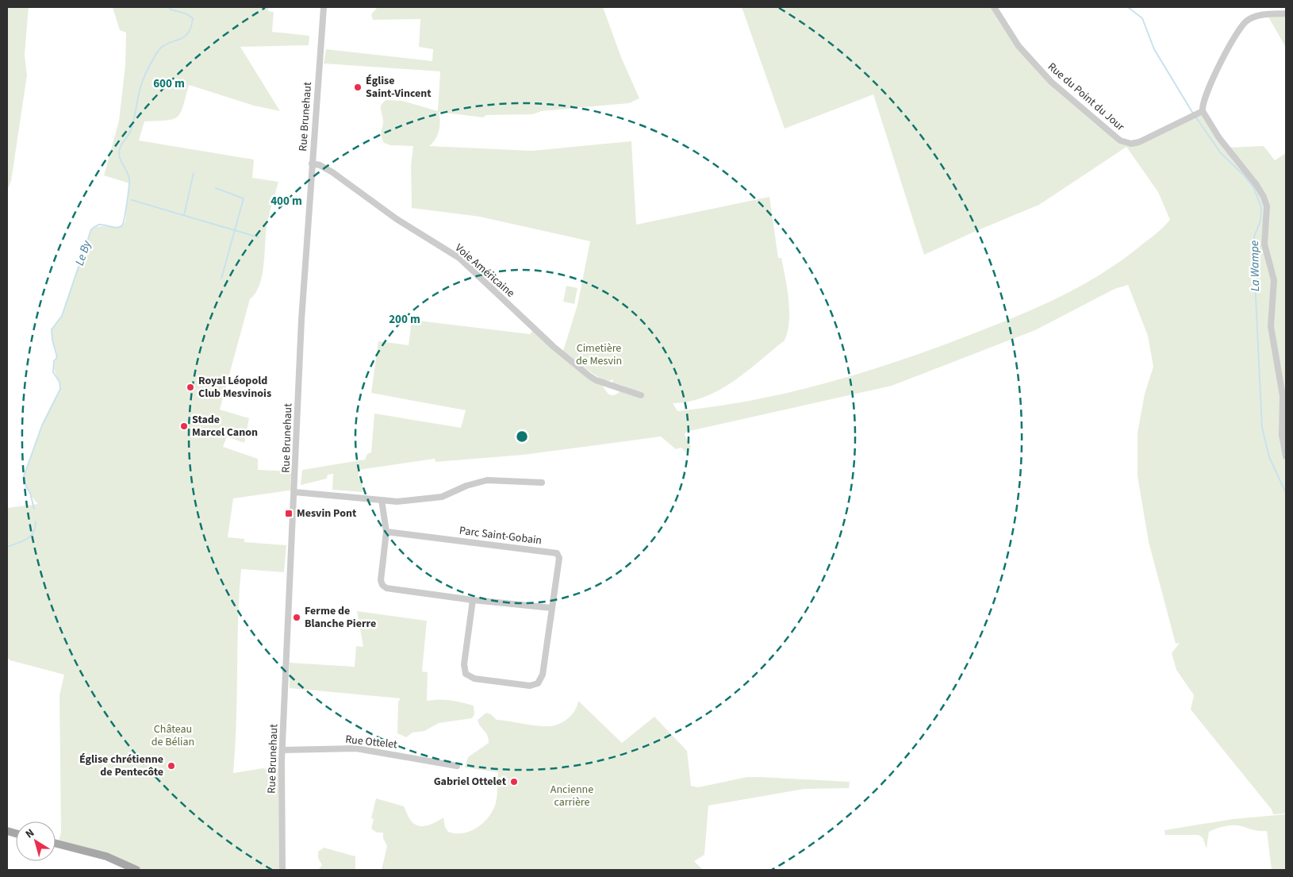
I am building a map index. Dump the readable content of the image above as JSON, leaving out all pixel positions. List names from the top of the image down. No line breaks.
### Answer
{"streets":{"street":["Rue du Point du Jour","Rue Brunehaut","Voie Américaine","Parc Saint-Gobain","Rue Ottelet"]},"crossings":[["Rue Brunehaut","Voie Américaine"],["Rue Brunehaut","Rue Ottelet"]],"water":["Le By","La Wampe"],"parks":["Cimetière de Mesvin","Château de Bélian","Ancienne carrière"],"places":{"other":["Église Saint-Vincent","Royal Léopold Club Mesvinois","Stade Marcel Canon","Ferme de Blanche Pierre","Église chrétienne de Pentecôte","Gabriel Ottelet"],"transit":["Mesvin Pont"]},"north":"top left","rings":["600 m","400 m","200 m"]}
